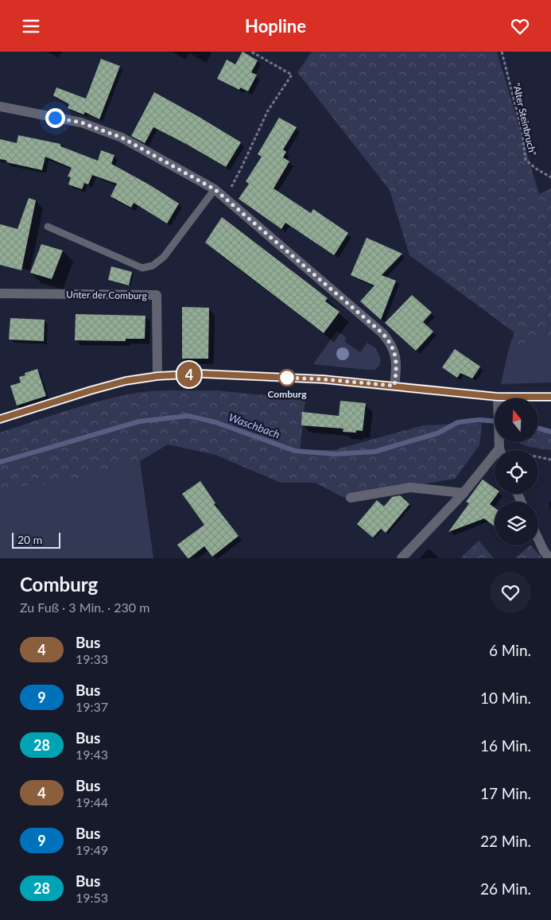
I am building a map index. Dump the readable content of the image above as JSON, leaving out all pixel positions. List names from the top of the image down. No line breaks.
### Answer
{"streets":{"street":["Unter der Comburg"],"path":["\"Alter Steinbruch\""]},"water":["Waschbach"],"places":["Comburg"],"lines":["bus line 4"],"scale_bar":"20 m","north":"top","page":{"header":"Hopline","on_map":"4","scale":"20 m","heading":["Comburg","Zu Fuß · 3 Min. · 230 m"],"list":[{"mark":"4","name":"Bus","note":"19:33","value":"6 Min."},{"mark":"9","name":"Bus","note":"19:37","value":"10 Min."},{"mark":"28","name":"Bus","note":"19:43","value":"16 Min."},{"mark":"4","name":"Bus","note":"19:44","value":"17 Min."},{"mark":"9","name":"Bus","note":"19:49","value":"22 Min."},{"mark":"28","name":"Bus","note":"19:53","value":"26 Min."}]}}
